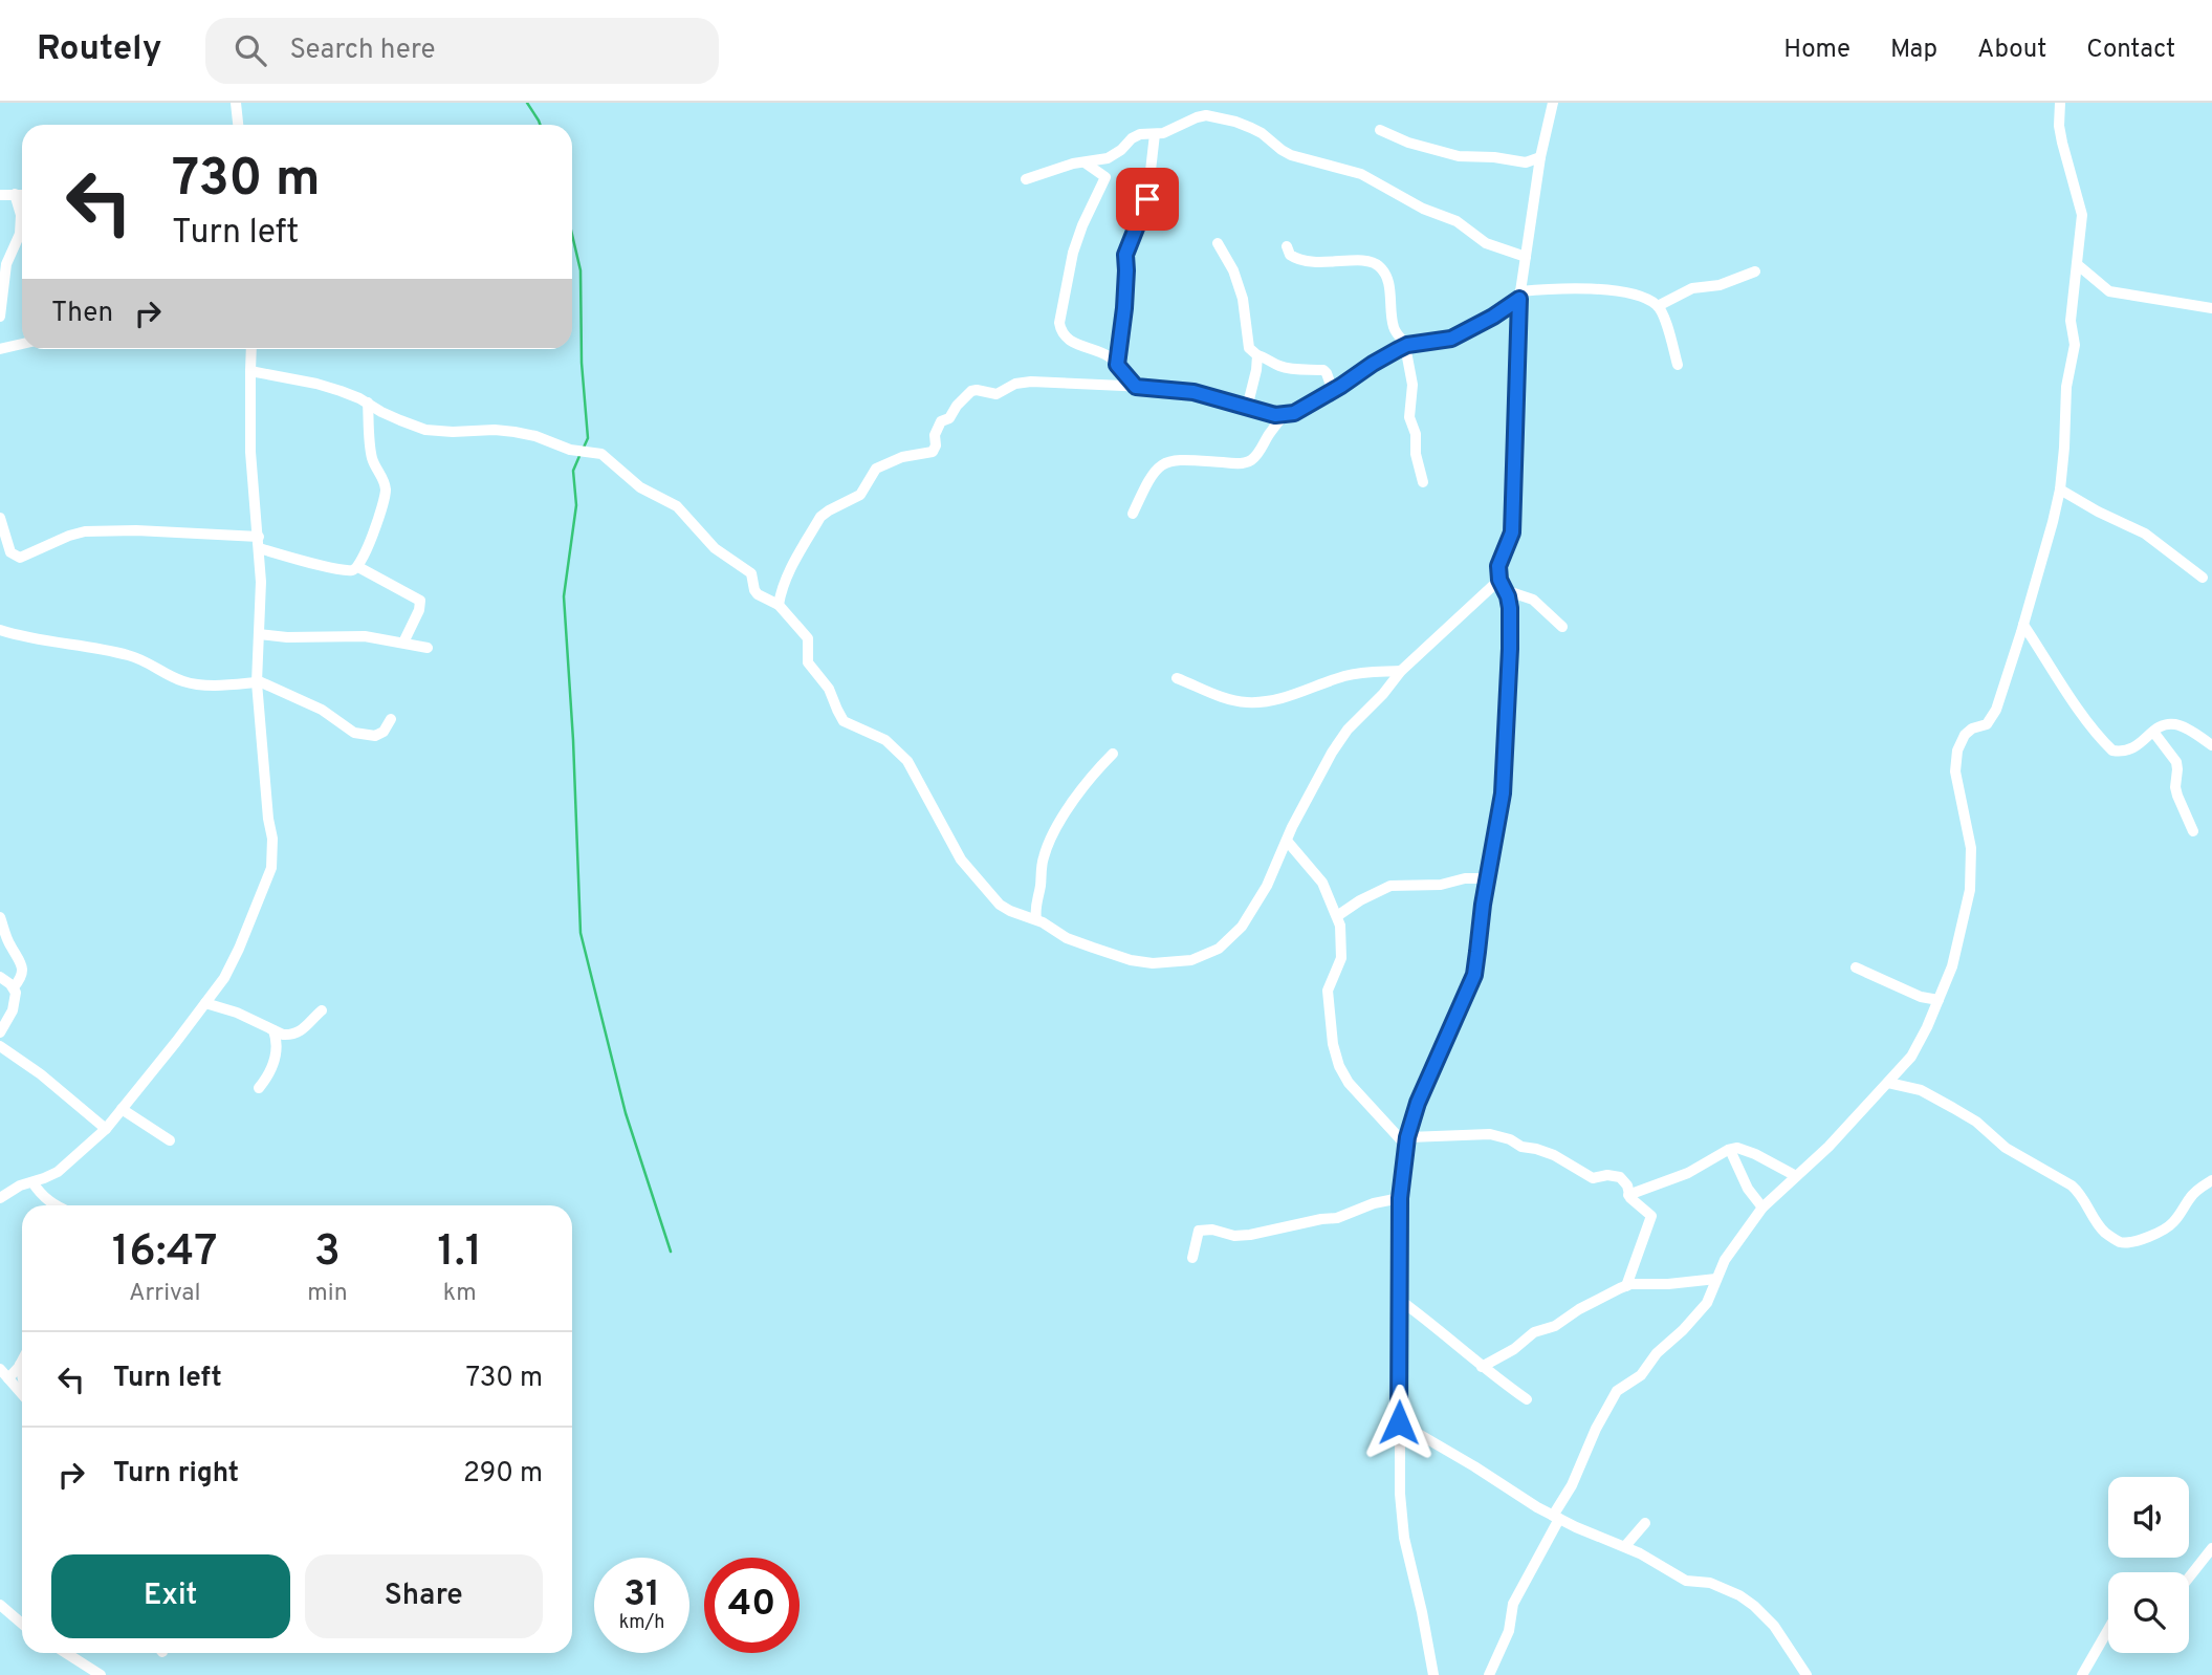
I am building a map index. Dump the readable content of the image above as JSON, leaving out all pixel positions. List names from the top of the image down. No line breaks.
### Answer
{"page":{"header":"Routely","search":"Search here","nav":["Home","Map","About","Contact"],"turn":["730 m","Turn left"],"then":"Then","eta":["16:47","Arrival","3","min","1.1","km"],"list":[{"name":"Turn left","value":"730 m"},{"name":"Turn right","value":"290 m"}],"buttons":["Exit","Share"],"speed":"31 km/h","limit":"40"}}
